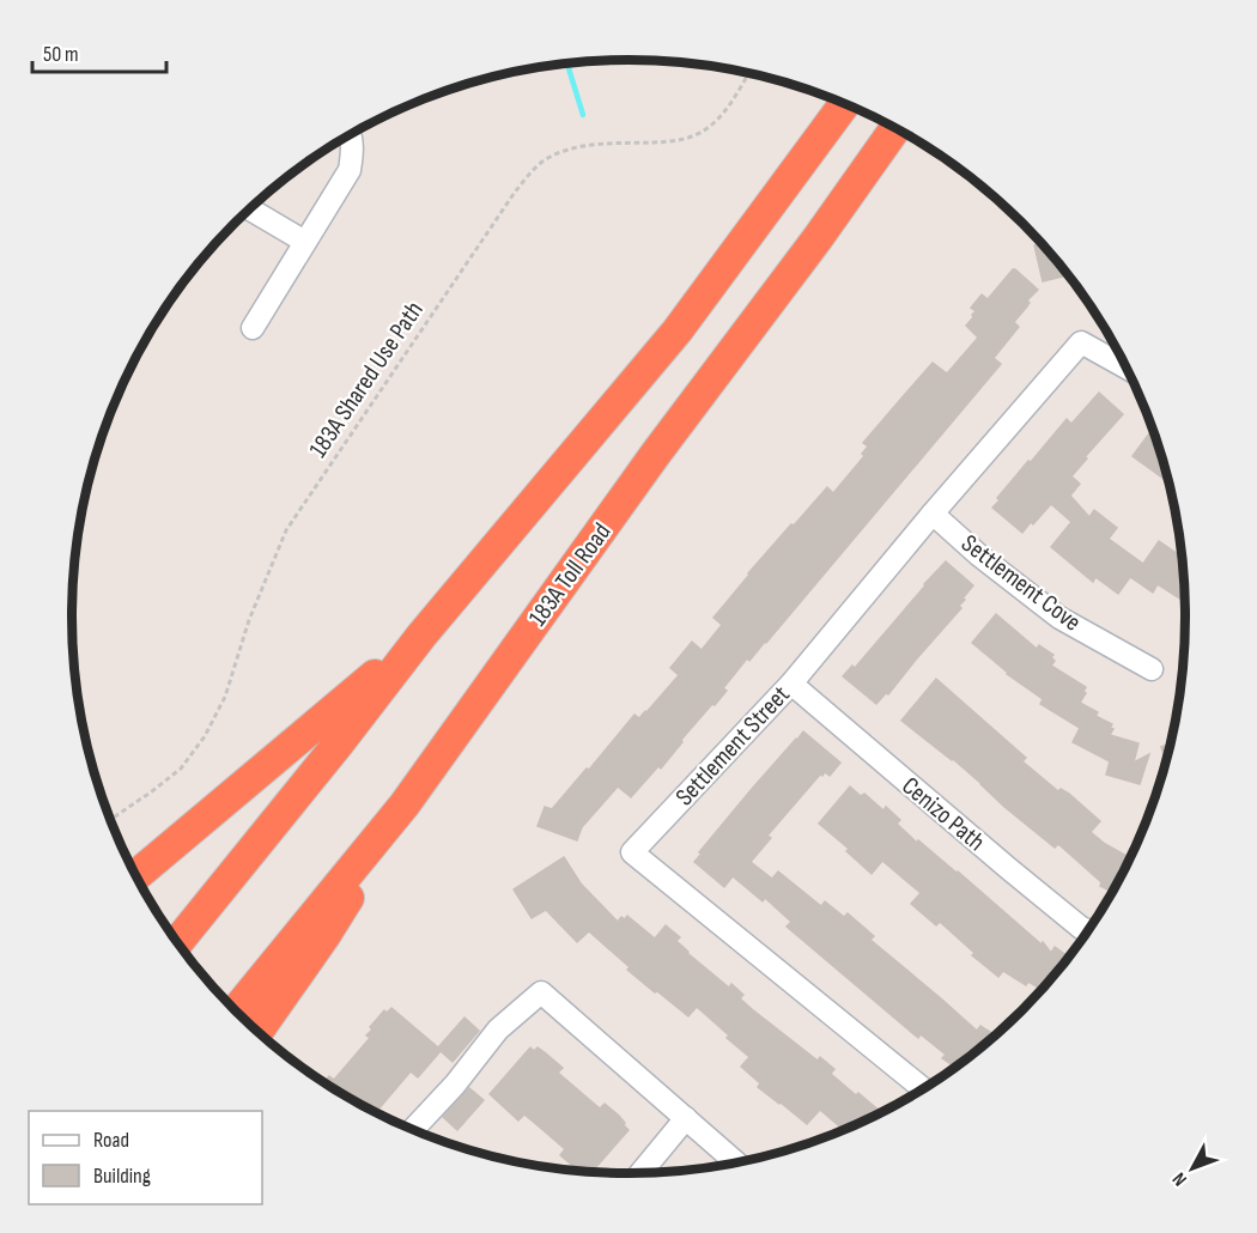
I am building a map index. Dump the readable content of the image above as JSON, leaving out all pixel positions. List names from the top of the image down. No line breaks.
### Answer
{"streets":{"highway":["183A Toll Road"],"street":["Settlement Cove","Settlement Street","Cenizo Path"],"path":["183A Shared Use Path"]},"crossings":[["Settlement Cove","Settlement Street"],["Settlement Street","Cenizo Path"]],"legend":["Road","Building"],"scale_bar":"50 m","north":"bottom left"}
